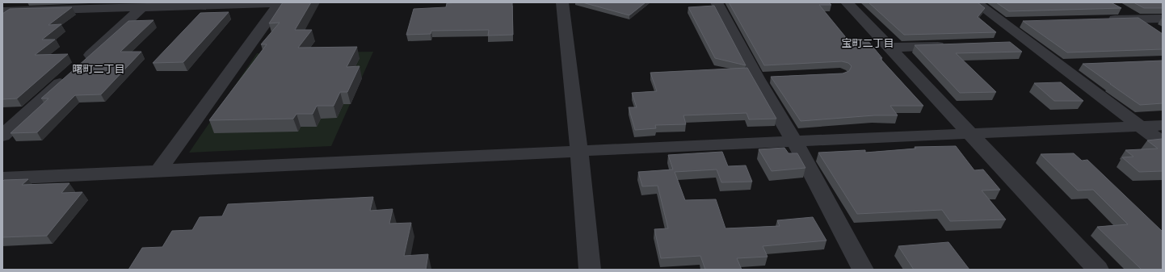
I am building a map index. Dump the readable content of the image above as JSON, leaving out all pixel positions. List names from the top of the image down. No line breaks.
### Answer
{"districts":["宝町二丁目","曙町二丁目"]}
